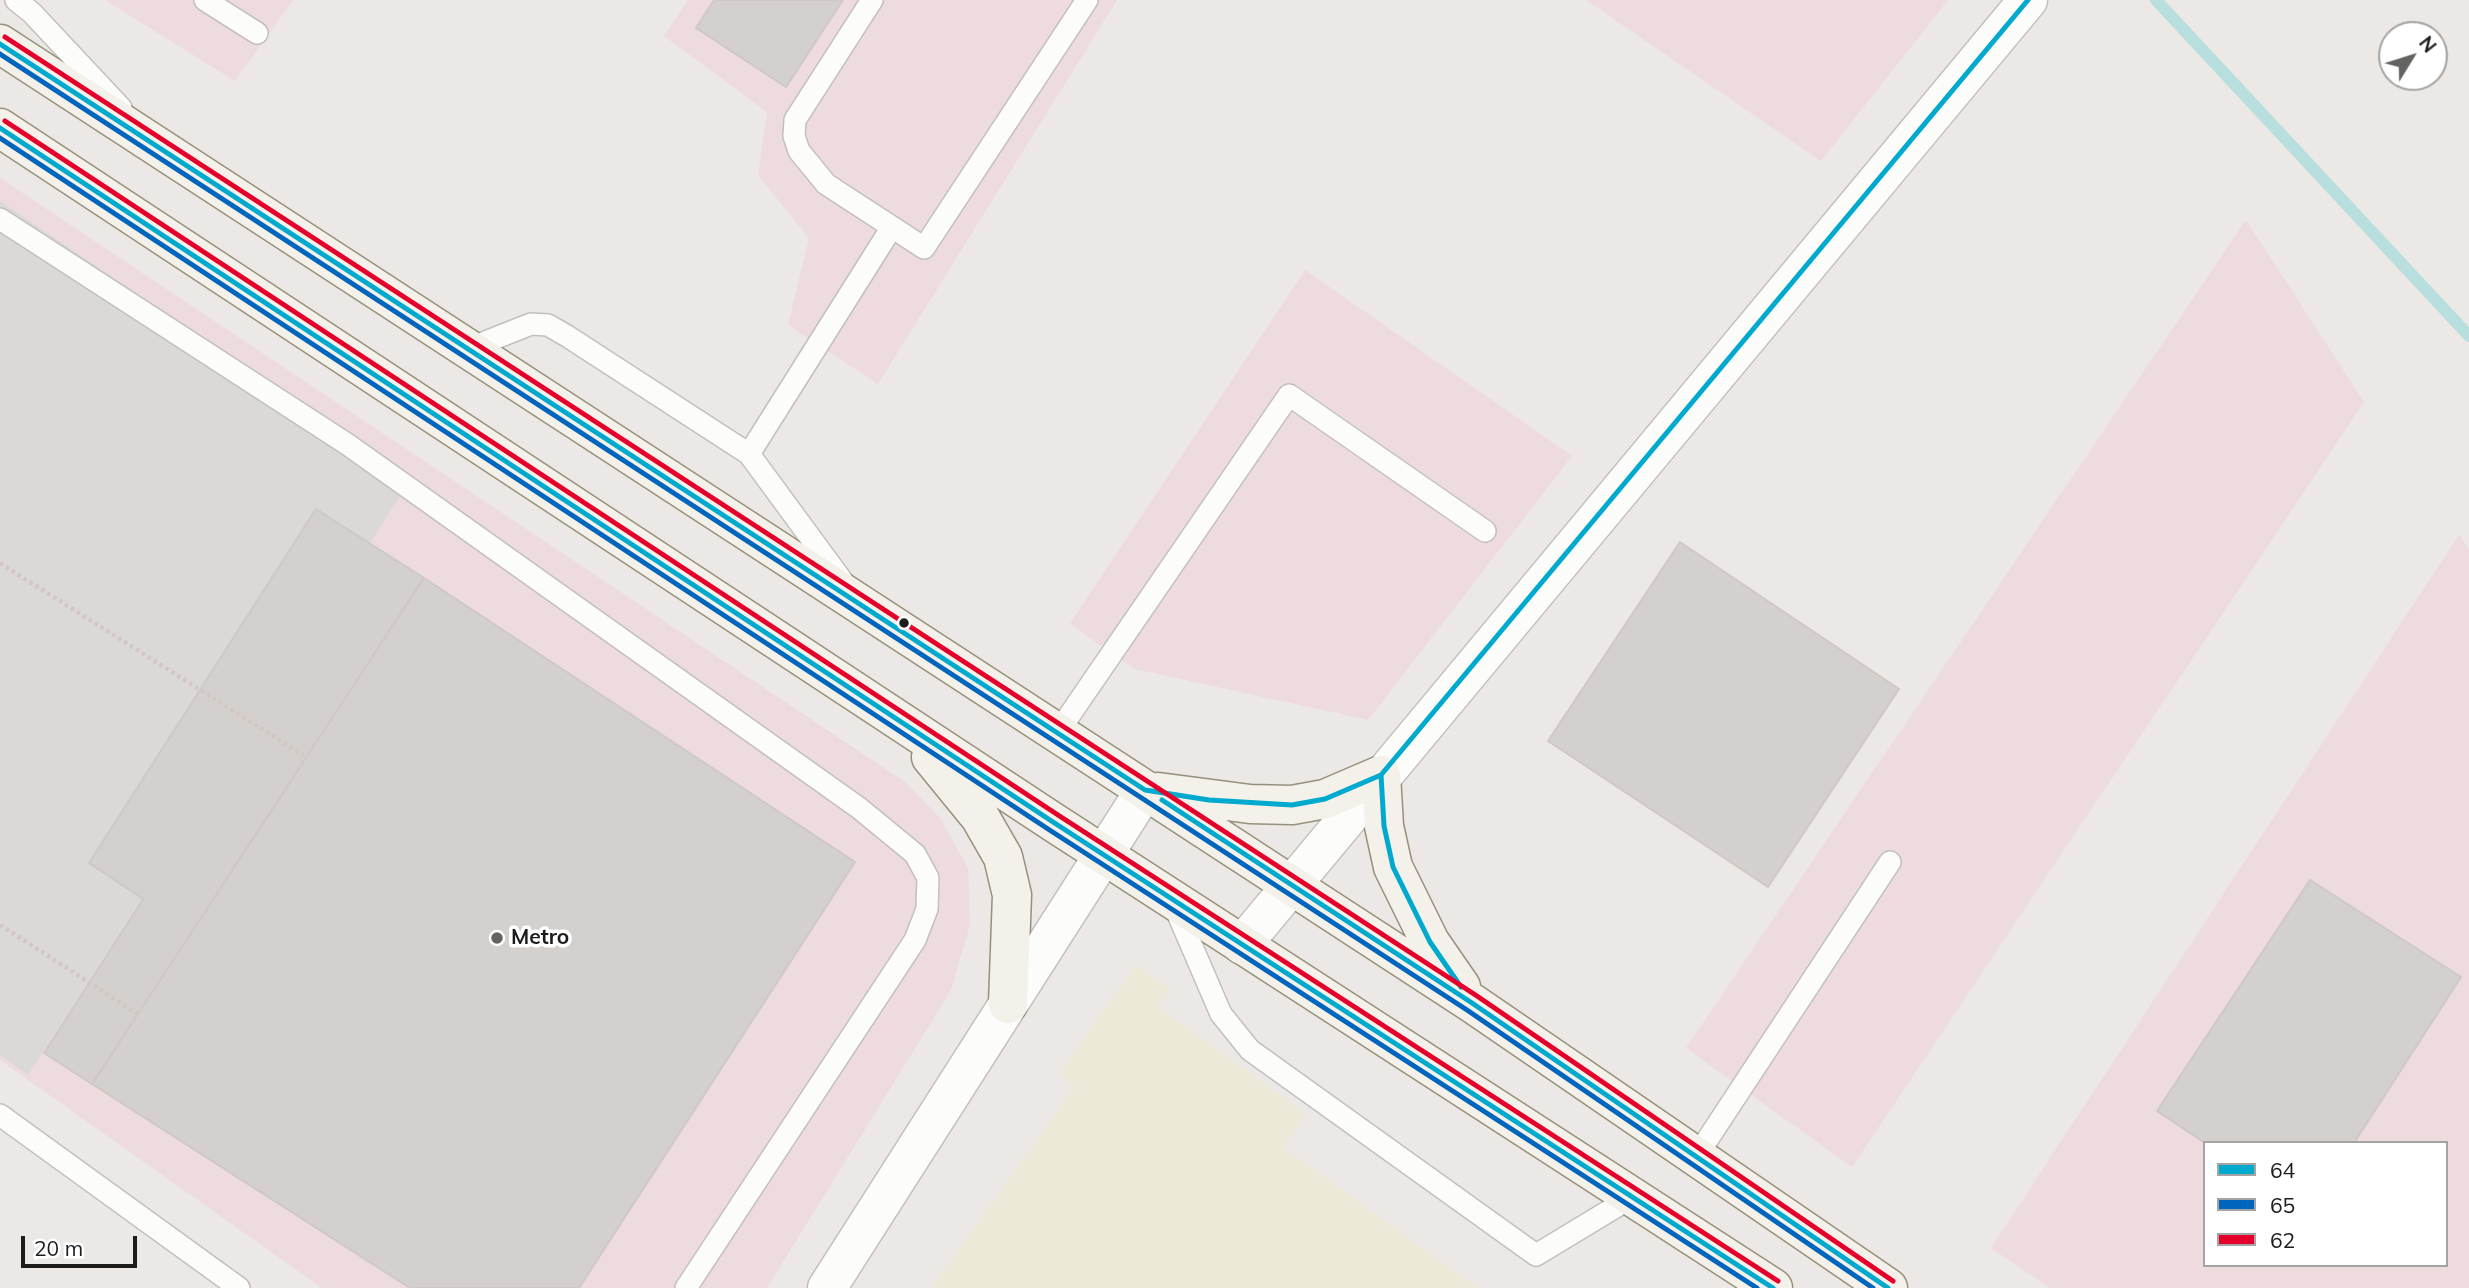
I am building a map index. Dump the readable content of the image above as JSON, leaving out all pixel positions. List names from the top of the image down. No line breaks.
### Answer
{"places":["Metro"],"lines":["transit line 64","transit line 62","transit line 65"],"legend":["64","65","62"],"scale_bar":"20 m","north":"top right"}
